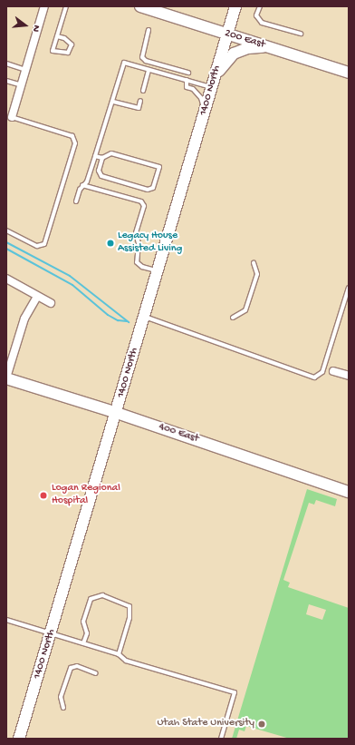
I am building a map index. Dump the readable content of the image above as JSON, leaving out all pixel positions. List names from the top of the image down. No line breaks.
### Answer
{"streets":{"main road":["200 East","1400 North","400 East"]},"crossings":[["200 East","1400 North"],["1400 North","400 East"]],"places":["Legacy House Assisted Living","Logan Regional Hospital","Utah State University"],"north":"right"}
